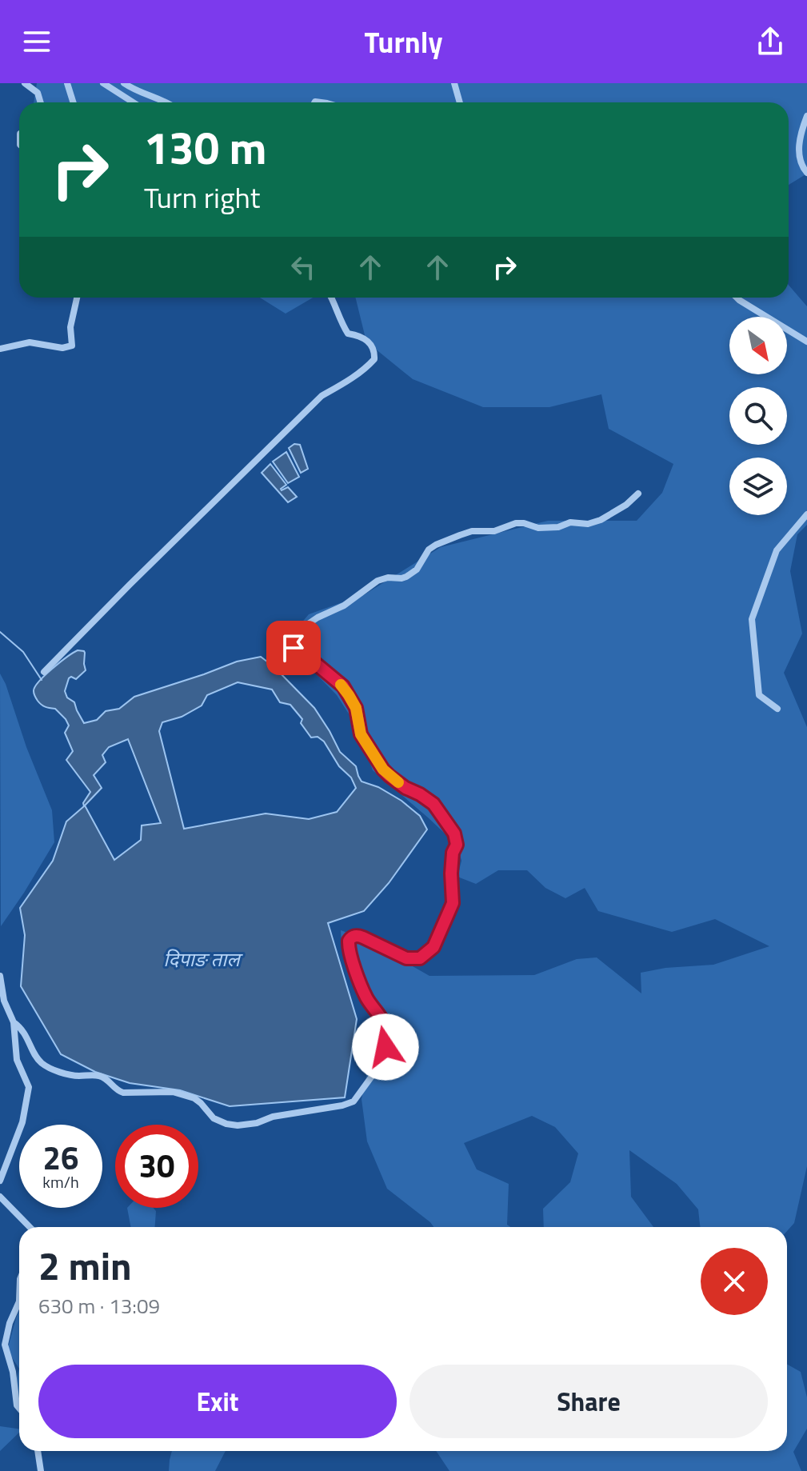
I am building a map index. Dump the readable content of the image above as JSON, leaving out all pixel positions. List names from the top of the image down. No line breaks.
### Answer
{"water":["दिपाङ ताल"],"north":"bottom right","page":{"header":"Turnly","turn":["130 m","Turn right"],"speed":"26 km/h","limit":"30","heading":["2 min","630 m · 13:09"],"buttons":["Exit","Share"]}}
